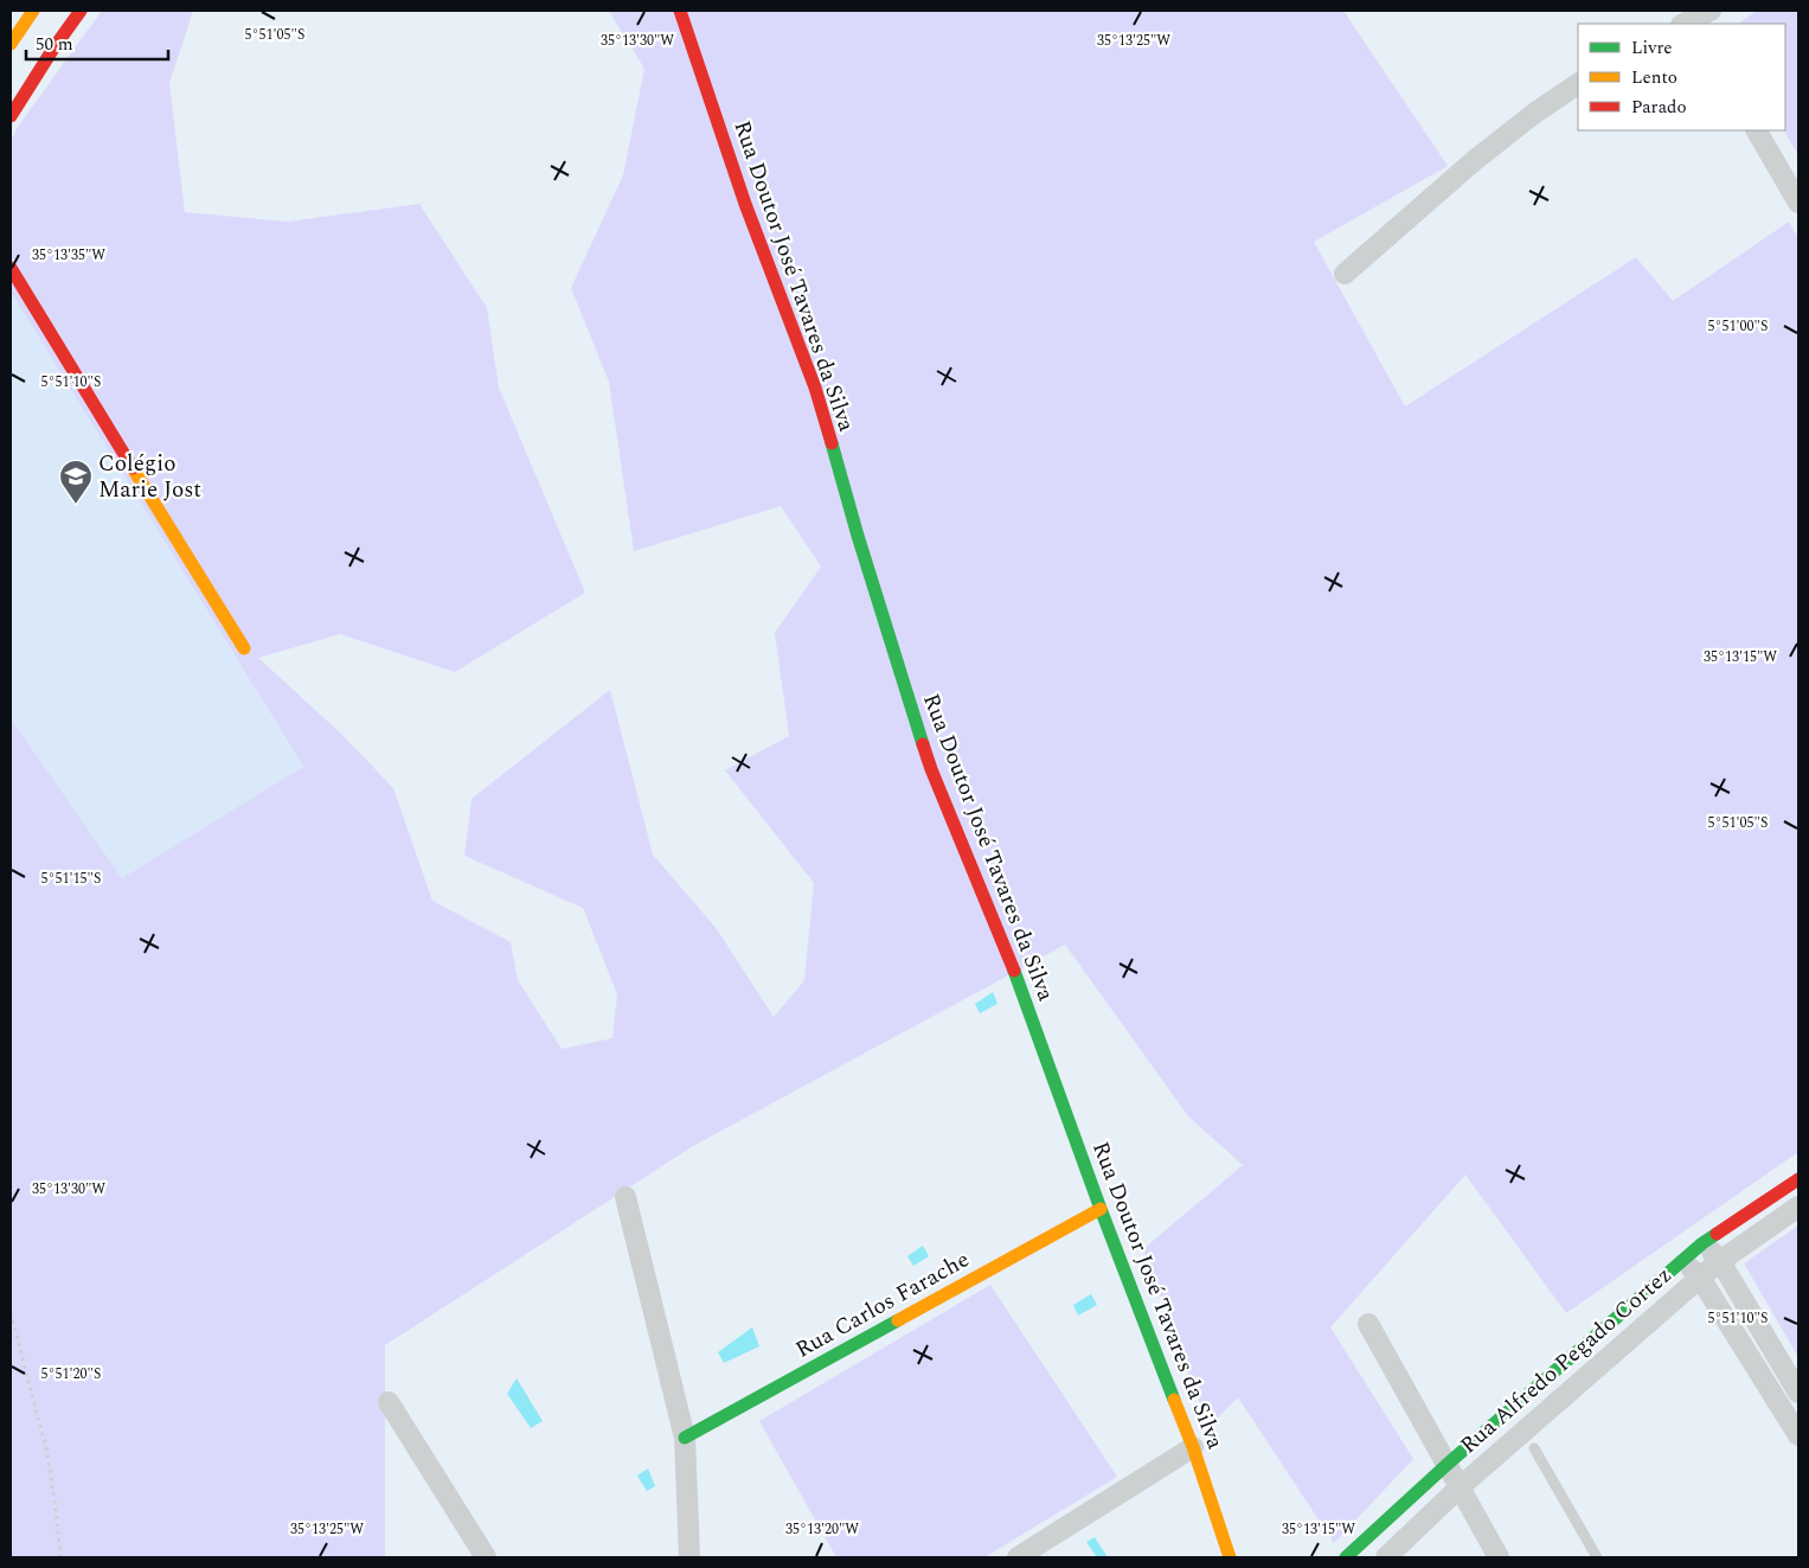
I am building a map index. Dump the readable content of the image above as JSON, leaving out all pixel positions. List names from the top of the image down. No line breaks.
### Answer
{"streets":{"street":["Rua Doutor José Tavares da Silva","Rua Carlos Farache","Rua Alfredo Pegado Cortez"]},"crossings":[["Rua Doutor José Tavares da Silva","Rua Carlos Farache"]],"places":{"school or university":["Colégio Marie Jost"]},"legend":["Livre","Lento","Parado"],"scale_bar":"50 m","coordinates":["5°51'05\"S","35°13'30\"W","35°13'25\"W","35°13'35\"W","5°51'00\"S","5°51'10\"S","35°13'15\"W","5°51'15\"S","5°51'20\"S","35°13'20\"W"]}
